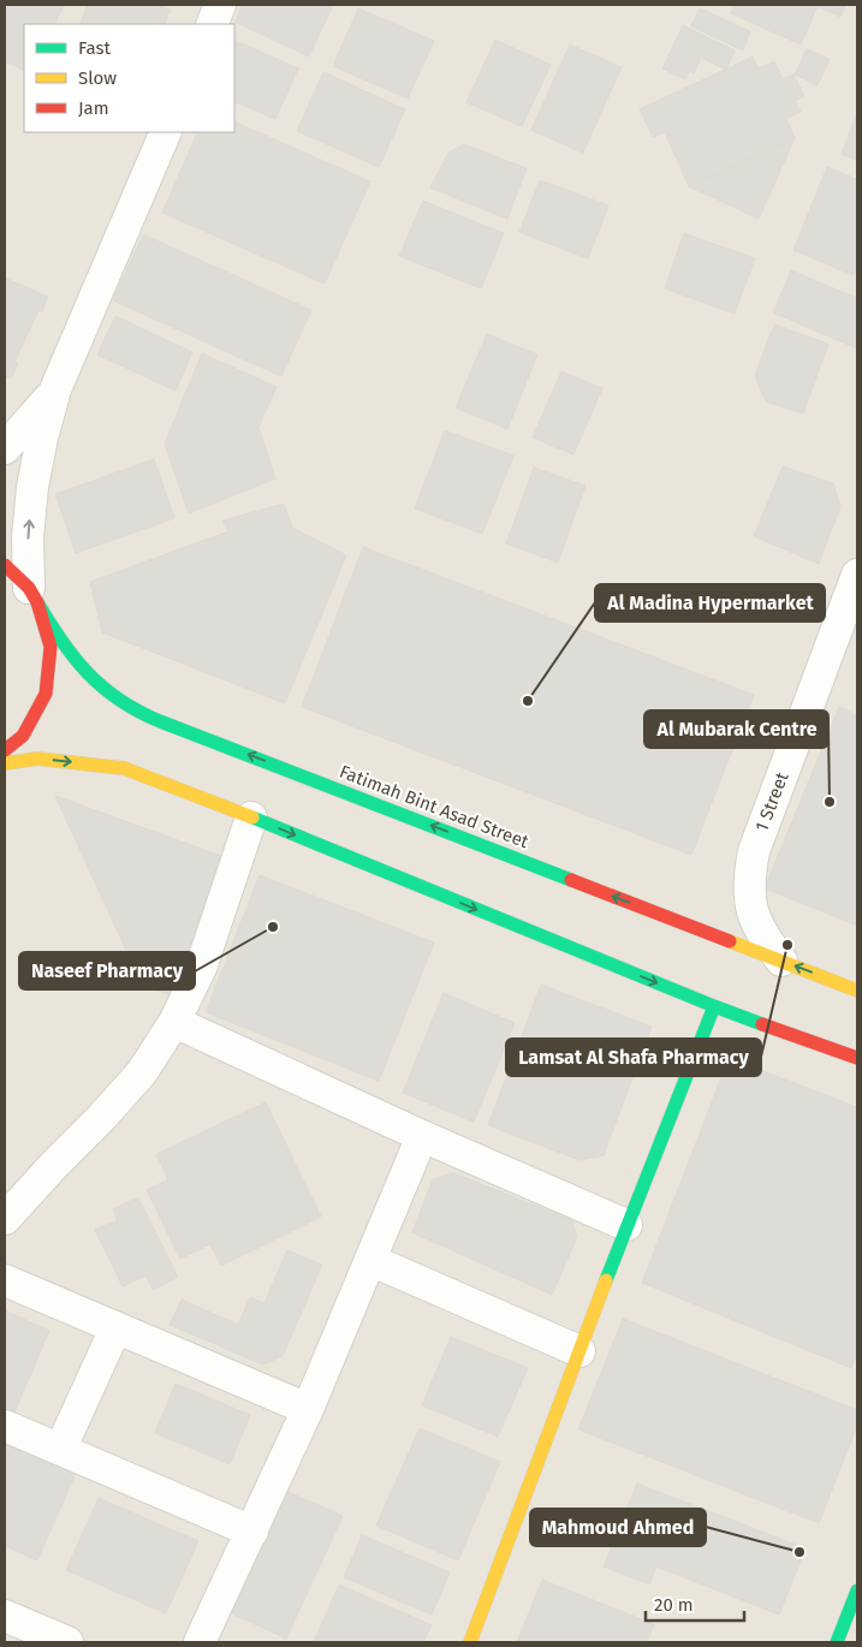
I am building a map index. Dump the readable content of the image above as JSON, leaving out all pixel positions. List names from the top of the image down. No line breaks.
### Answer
{"streets":{"street":["1 Street","Fatimah Bint Asad Street"]},"crossings":[["1 Street","Fatimah Bint Asad Street"]],"places":["Al Madina Hypermarket","Al Mubarak Centre","Naseef Pharmacy","Lamsat Al Shafa Pharmacy","Mahmoud Ahmed"],"legend":["Fast","Slow","Jam"],"scale_bar":"20 m"}
